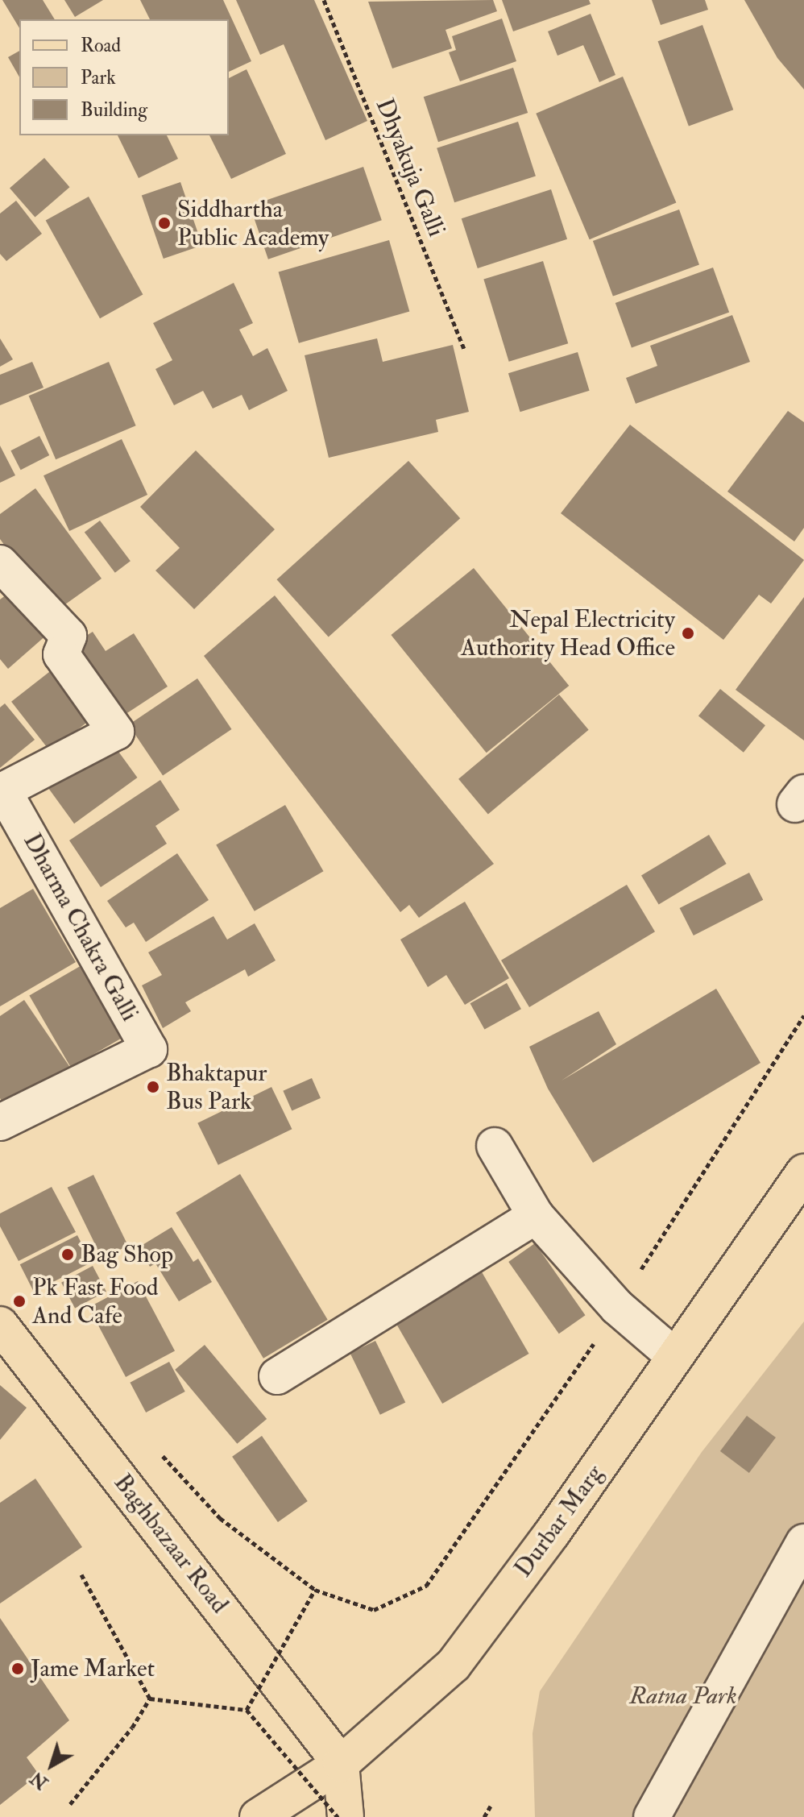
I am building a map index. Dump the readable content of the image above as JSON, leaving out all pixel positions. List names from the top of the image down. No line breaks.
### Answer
{"streets":{"main road":["Durbar Marg","Baghbazaar Road"],"street":["Dharma Chakra Galli"],"path":["Dhyakuja Galli"]},"crossings":[["Durbar Marg","Baghbazaar Road"]],"parks":["Ratna Park"],"places":["Siddhartha Public Academy","Nepal Electricity Authority Head Office","Bhaktapur Bus Park","Bag Shop","Pk Fast Food And Cafe","Jame Market"],"legend":["Road","Park","Building"],"north":"bottom left"}
